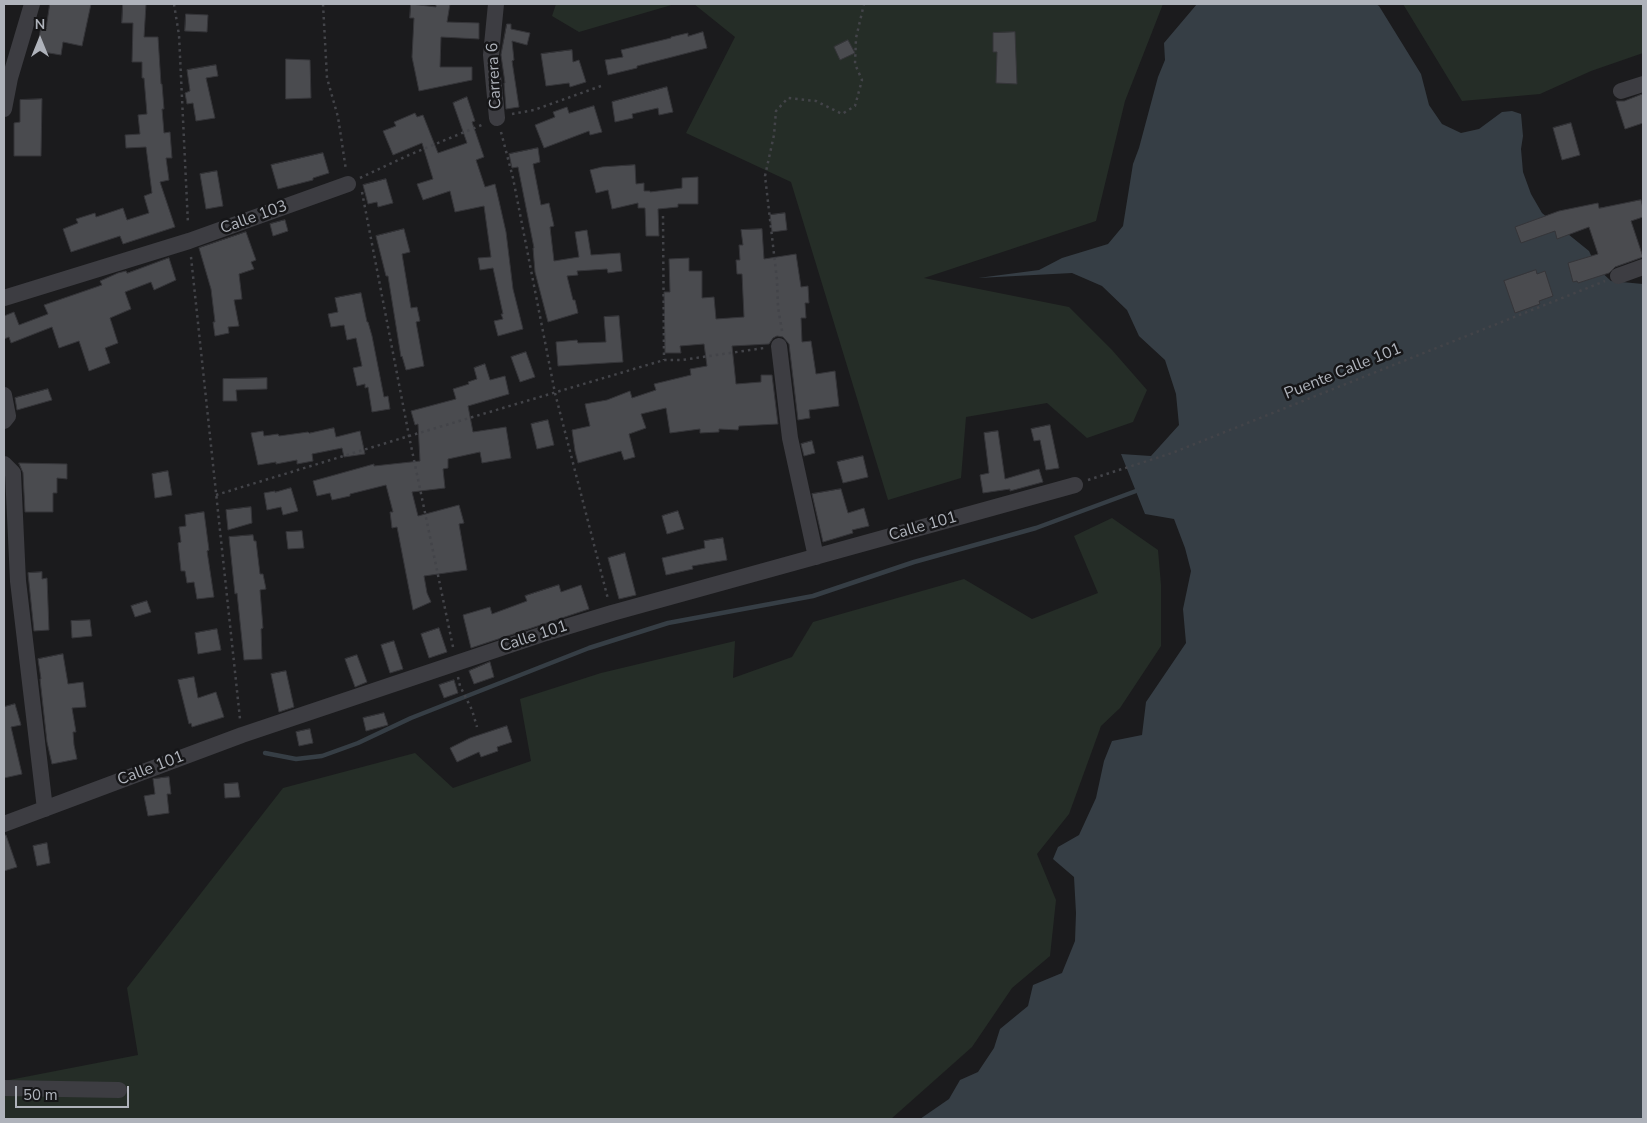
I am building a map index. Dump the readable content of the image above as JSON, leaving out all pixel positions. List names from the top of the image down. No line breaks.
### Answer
{"streets":{"street":["Carrera 6","Calle 103","Calle 101"],"path":["Puente Calle 101"]},"crossings":[["Puente Calle 101","Calle 101"]],"scale_bar":"50 m","north":"top"}
